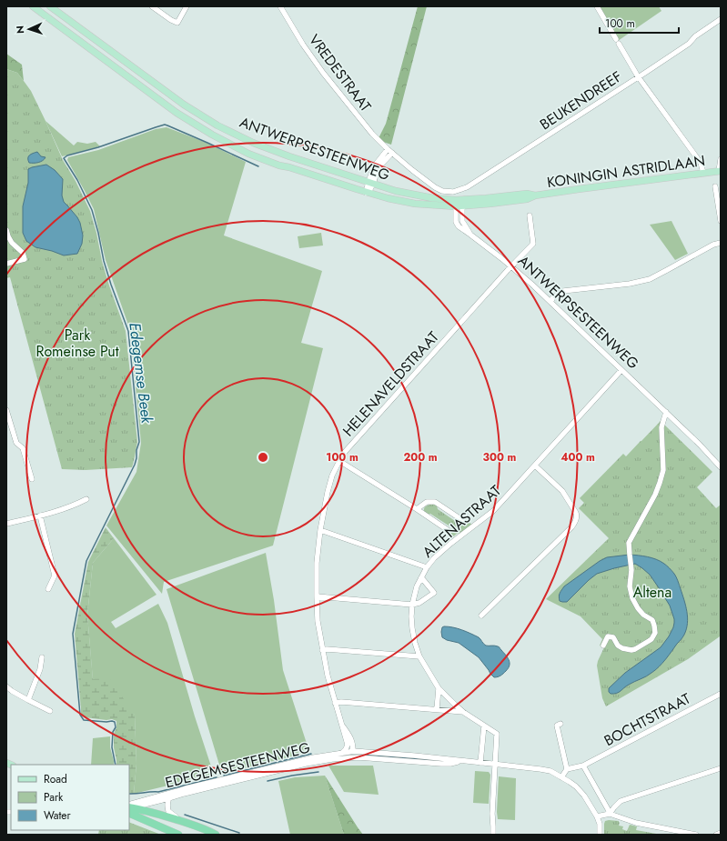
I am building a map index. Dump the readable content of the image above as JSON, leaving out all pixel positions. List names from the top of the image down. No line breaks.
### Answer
{"streets":{"main road":["ANTWERPSESTEENWEG","KONINGIN ASTRIDLAAN"],"street":["VREDESTRAAT","BEUKENDREEF","HELENAVELDSTRAAT","ALTENASTRAAT","BOCHTSTRAAT","EDEGEMSESTEENWEG"]},"crossings":[["VREDESTRAAT","BEUKENDREEF"],["ANTWERPSESTEENWEG","KONINGIN ASTRIDLAAN"],["ANTWERPSESTEENWEG","HELENAVELDSTRAAT"],["ANTWERPSESTEENWEG","ALTENASTRAAT"],["HELENAVELDSTRAAT","EDEGEMSESTEENWEG"],["ALTENASTRAAT","EDEGEMSESTEENWEG"]],"water":["Edegemse Beek"],"parks":["Park Romeinse Put","Altena"],"legend":["Road","Park","Water"],"scale_bar":"100 m","north":"left","rings":["100 m","200 m","300 m","400 m"]}
